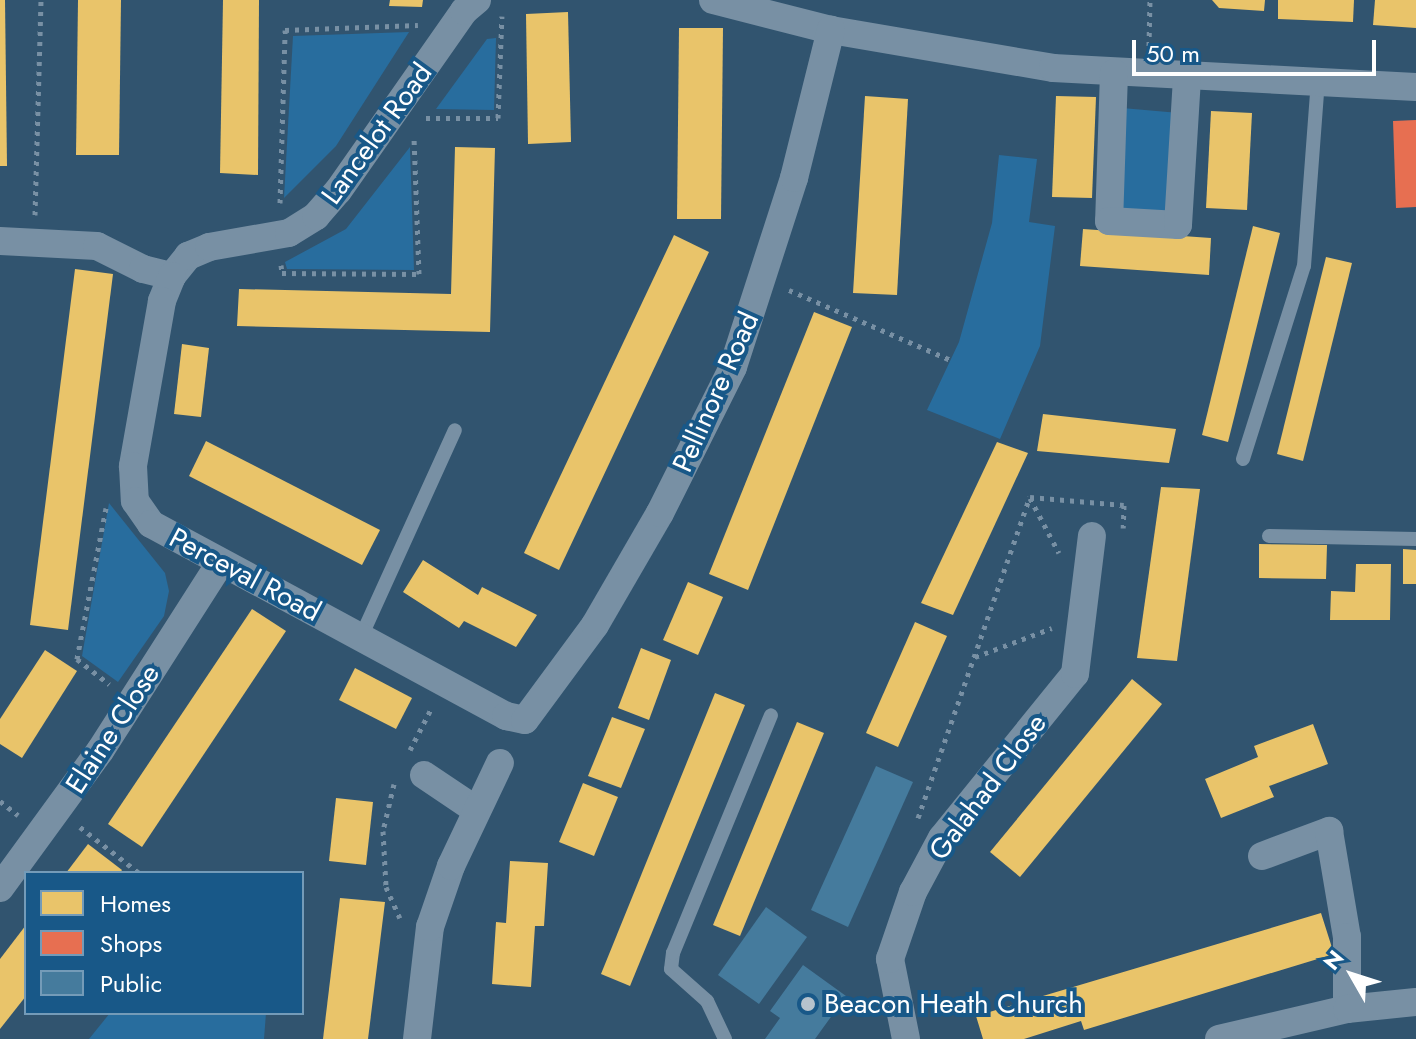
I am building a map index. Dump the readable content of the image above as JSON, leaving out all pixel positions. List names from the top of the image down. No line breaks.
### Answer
{"streets":{"street":["Lancelot Road","Pellinore Road","Perceval Road","Elaine Close","Galahad Close"]},"crossings":[["Lancelot Road","Perceval Road"],["Pellinore Road","Perceval Road"],["Perceval Road","Elaine Close"]],"places":["Beacon Heath Church"],"legend":["Homes","Shops","Public"],"scale_bar":"50 m","north":"top left"}
